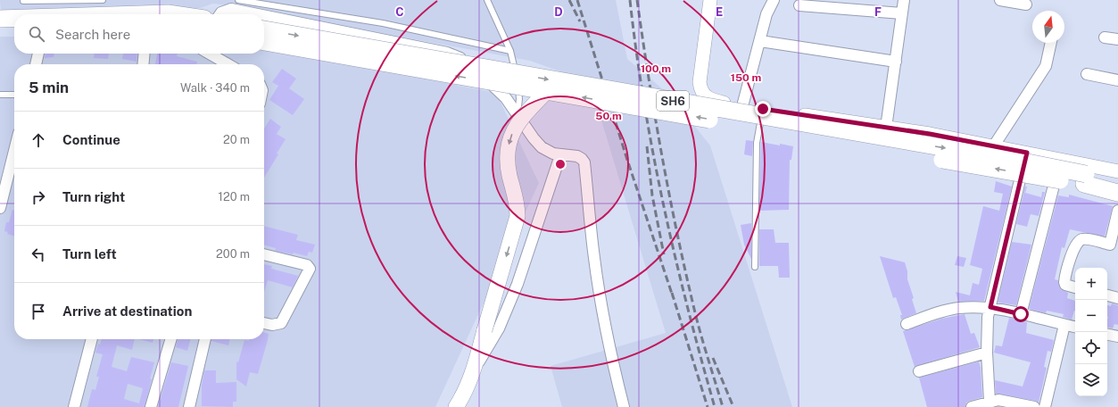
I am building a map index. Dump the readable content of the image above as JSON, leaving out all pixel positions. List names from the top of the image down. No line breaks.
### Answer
{"streets":{"main road":["SH6"]},"north":"top","page":{"search":"Search here","heading":["5 min","Walk · 340 m"],"list":[["Continue","20 m"],["Turn right","120 m"],["Turn left","200 m"],"Arrive at destination"],"map_buttons":["+","−"]},"grid":{"columns":["C","D","E","F"]},"rings":["100 m","150 m","50 m"]}
